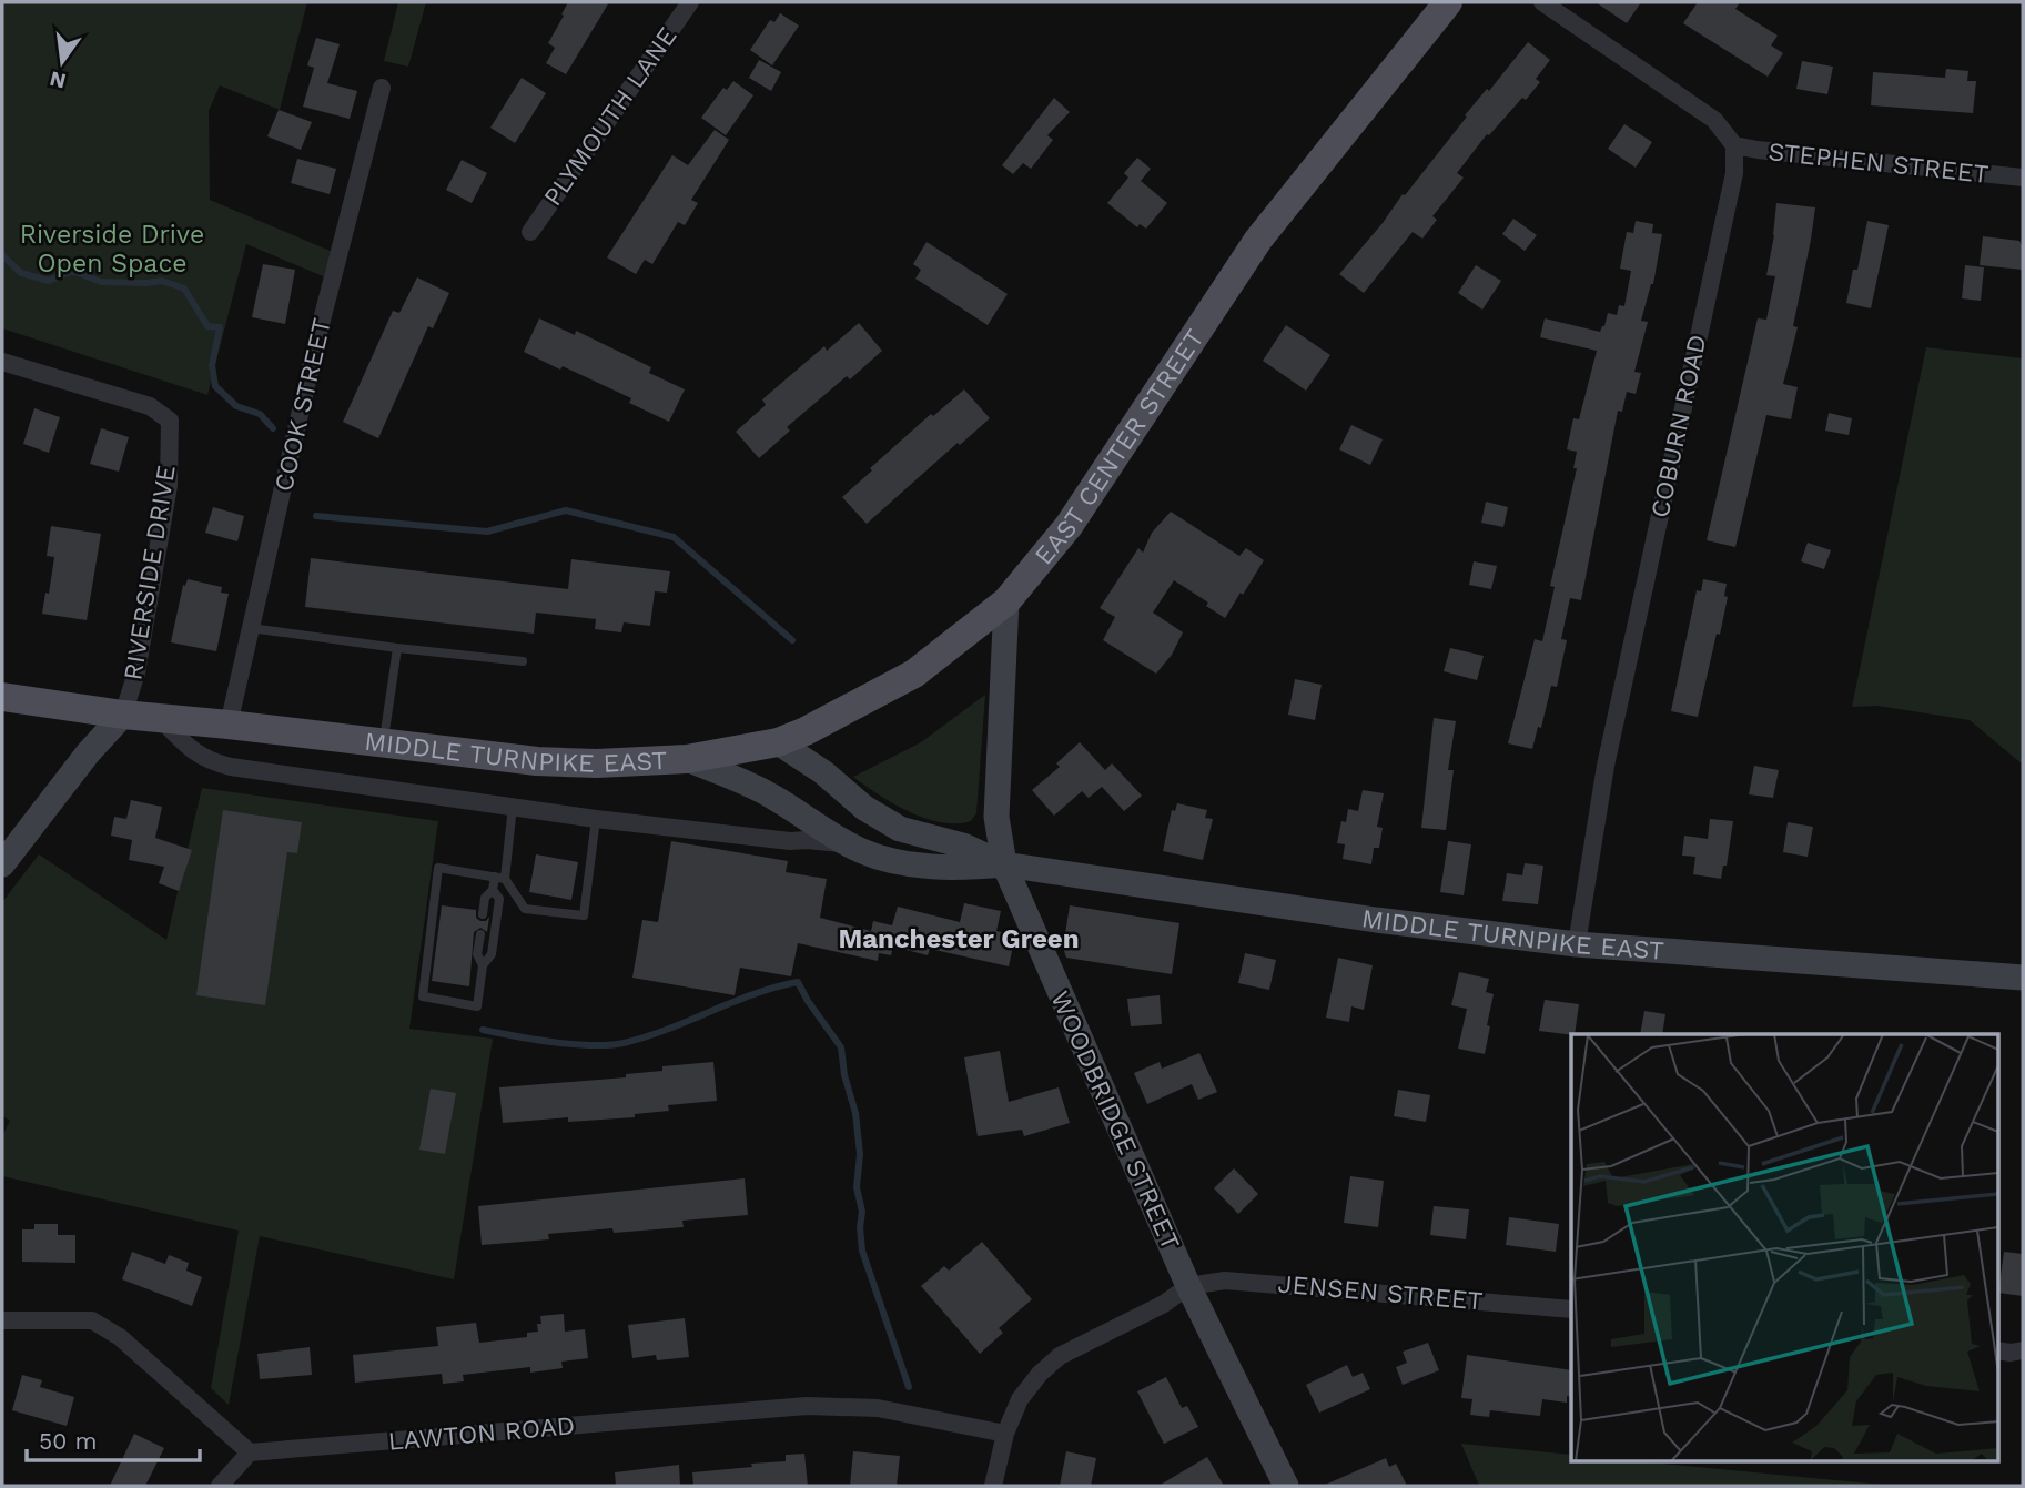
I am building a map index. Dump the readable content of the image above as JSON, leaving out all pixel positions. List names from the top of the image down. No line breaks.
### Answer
{"streets":{"main road":["EAST CENTER STREET","MIDDLE TURNPIKE EAST","WOODBRIDGE STREET"],"street":["PLYMOUTH LANE","STEPHEN STREET","COOK STREET","COBURN ROAD","RIVERSIDE DRIVE","JENSEN STREET","LAWTON ROAD"]},"crossings":[["STEPHEN STREET","COBURN ROAD"],["COOK STREET","MIDDLE TURNPIKE EAST"],["COBURN ROAD","MIDDLE TURNPIKE EAST"],["EAST CENTER STREET","MIDDLE TURNPIKE EAST"],["EAST CENTER STREET","WOODBRIDGE STREET"],["RIVERSIDE DRIVE","MIDDLE TURNPIKE EAST"],["MIDDLE TURNPIKE EAST","WOODBRIDGE STREET"],["WOODBRIDGE STREET","JENSEN STREET"]],"districts":["Manchester Green"],"parks":["Riverside Drive Open Space"],"scale_bar":"50 m","north":"bottom"}
